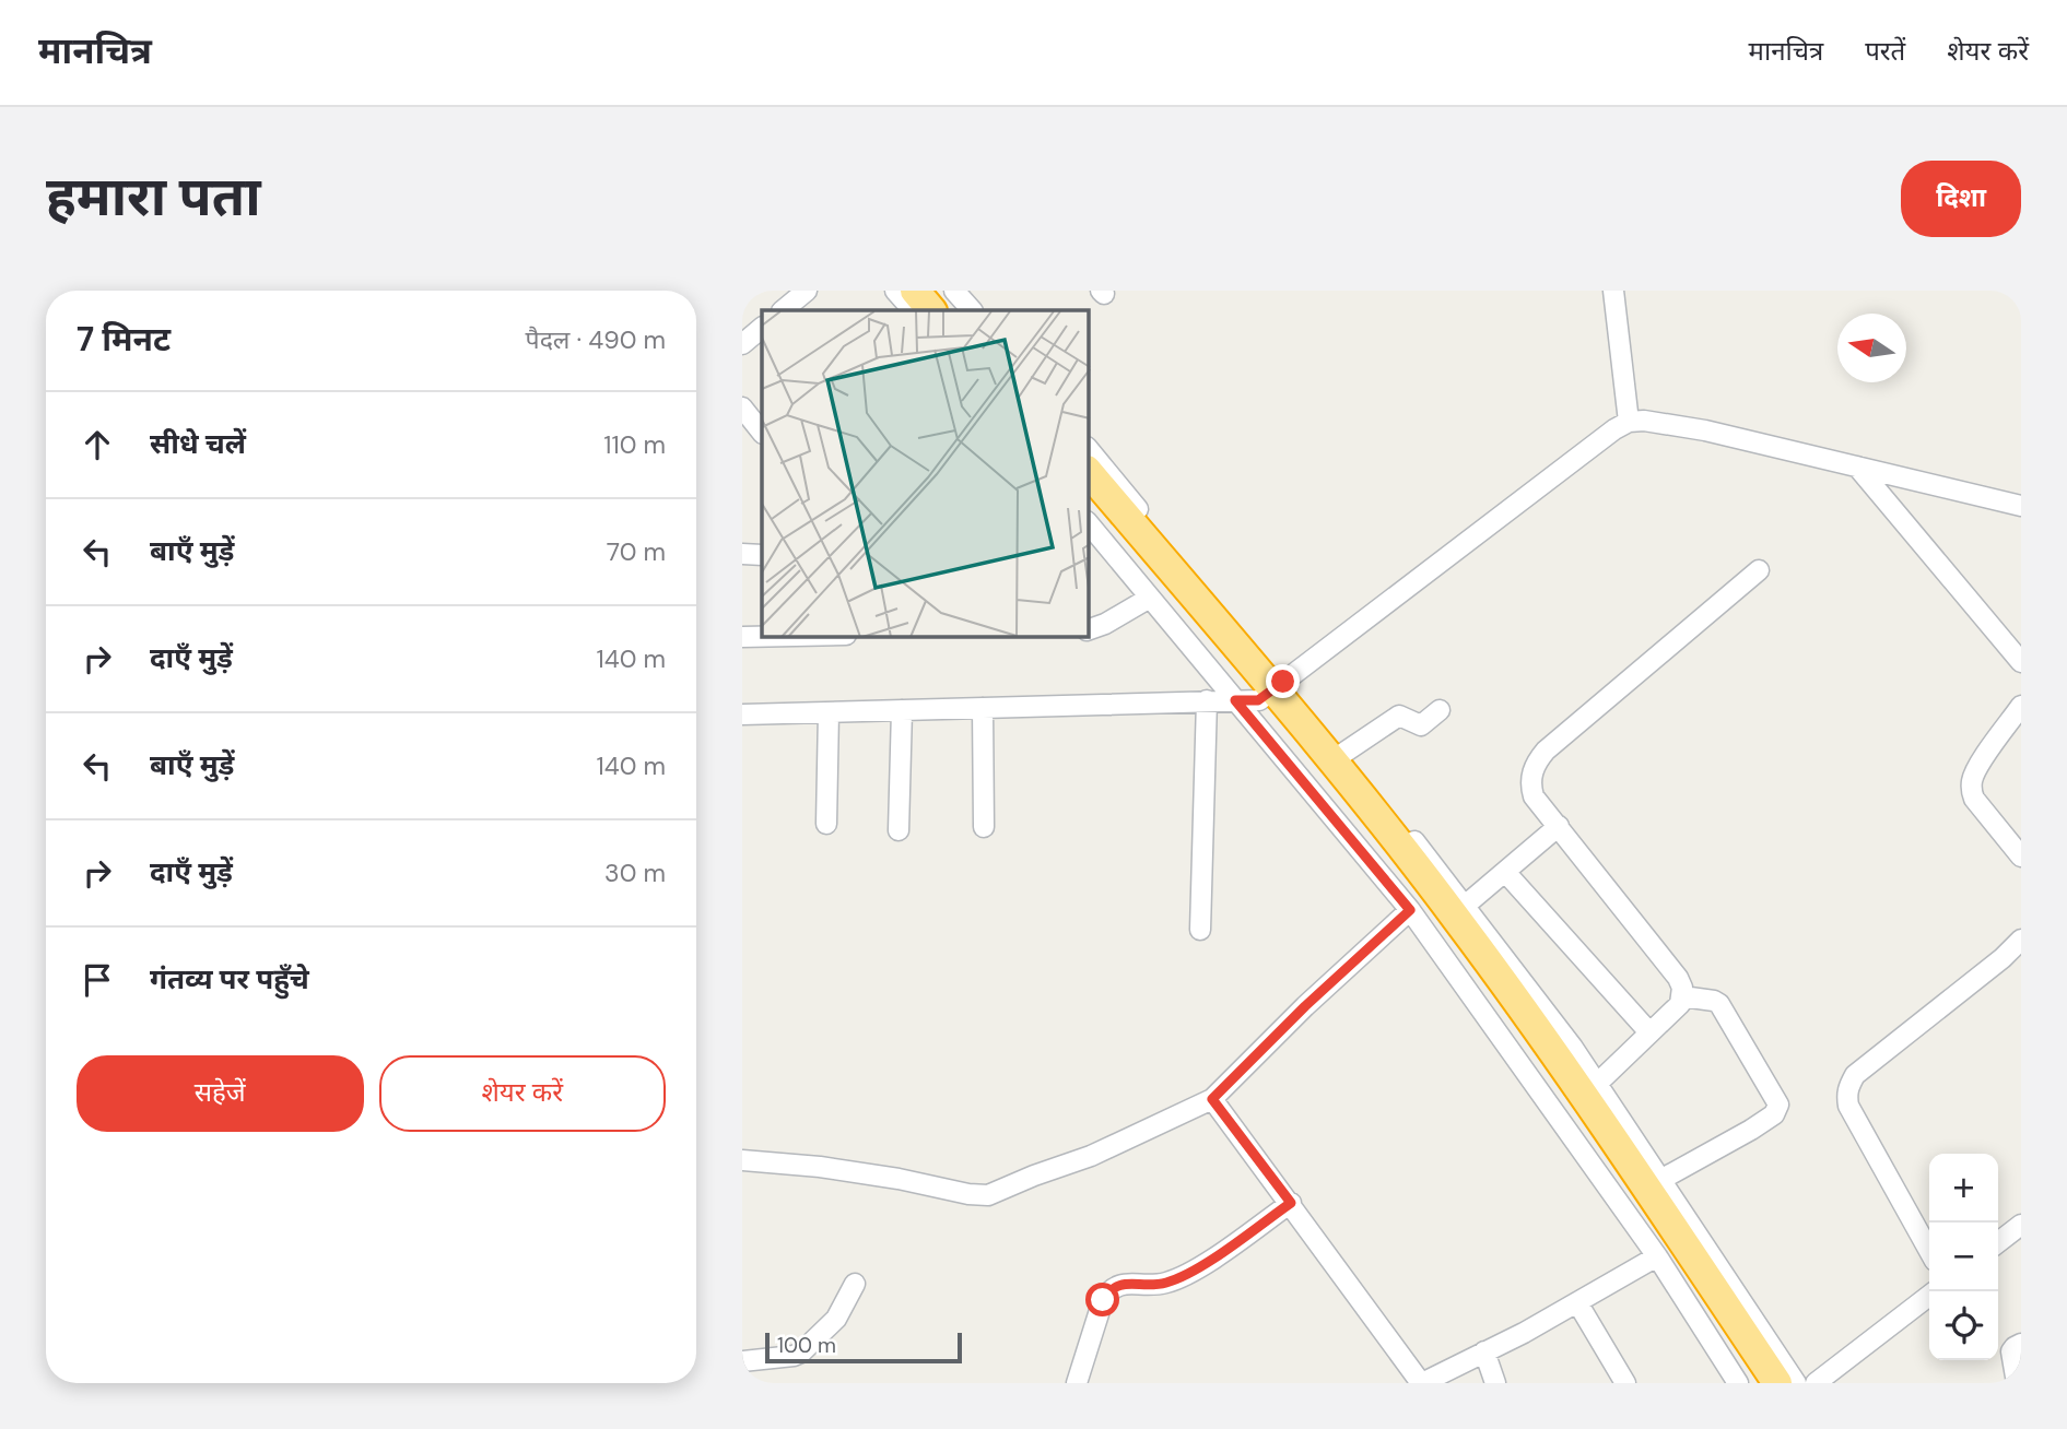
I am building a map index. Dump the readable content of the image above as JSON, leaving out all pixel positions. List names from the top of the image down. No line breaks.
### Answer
{"scale_bar":"100 m","north":"left","page":{"header":"मानचित्र","nav":["मानचित्र","परतें","शेयर करें"],"buttons":["दिशा",["सहेजें","शेयर करें"]],"title":"हमारा पता","heading":["7 मिनट","पैदल · 490 m"],"list":[["सीधे चलें","110 m"],["बाएँ मुड़ें","70 m"],["दाएँ मुड़ें","140 m"],["बाएँ मुड़ें","140 m"],["दाएँ मुड़ें","30 m"],"गंतव्य पर पहुँचे"],"map_buttons":["+","−"],"scale":"100 m"}}
